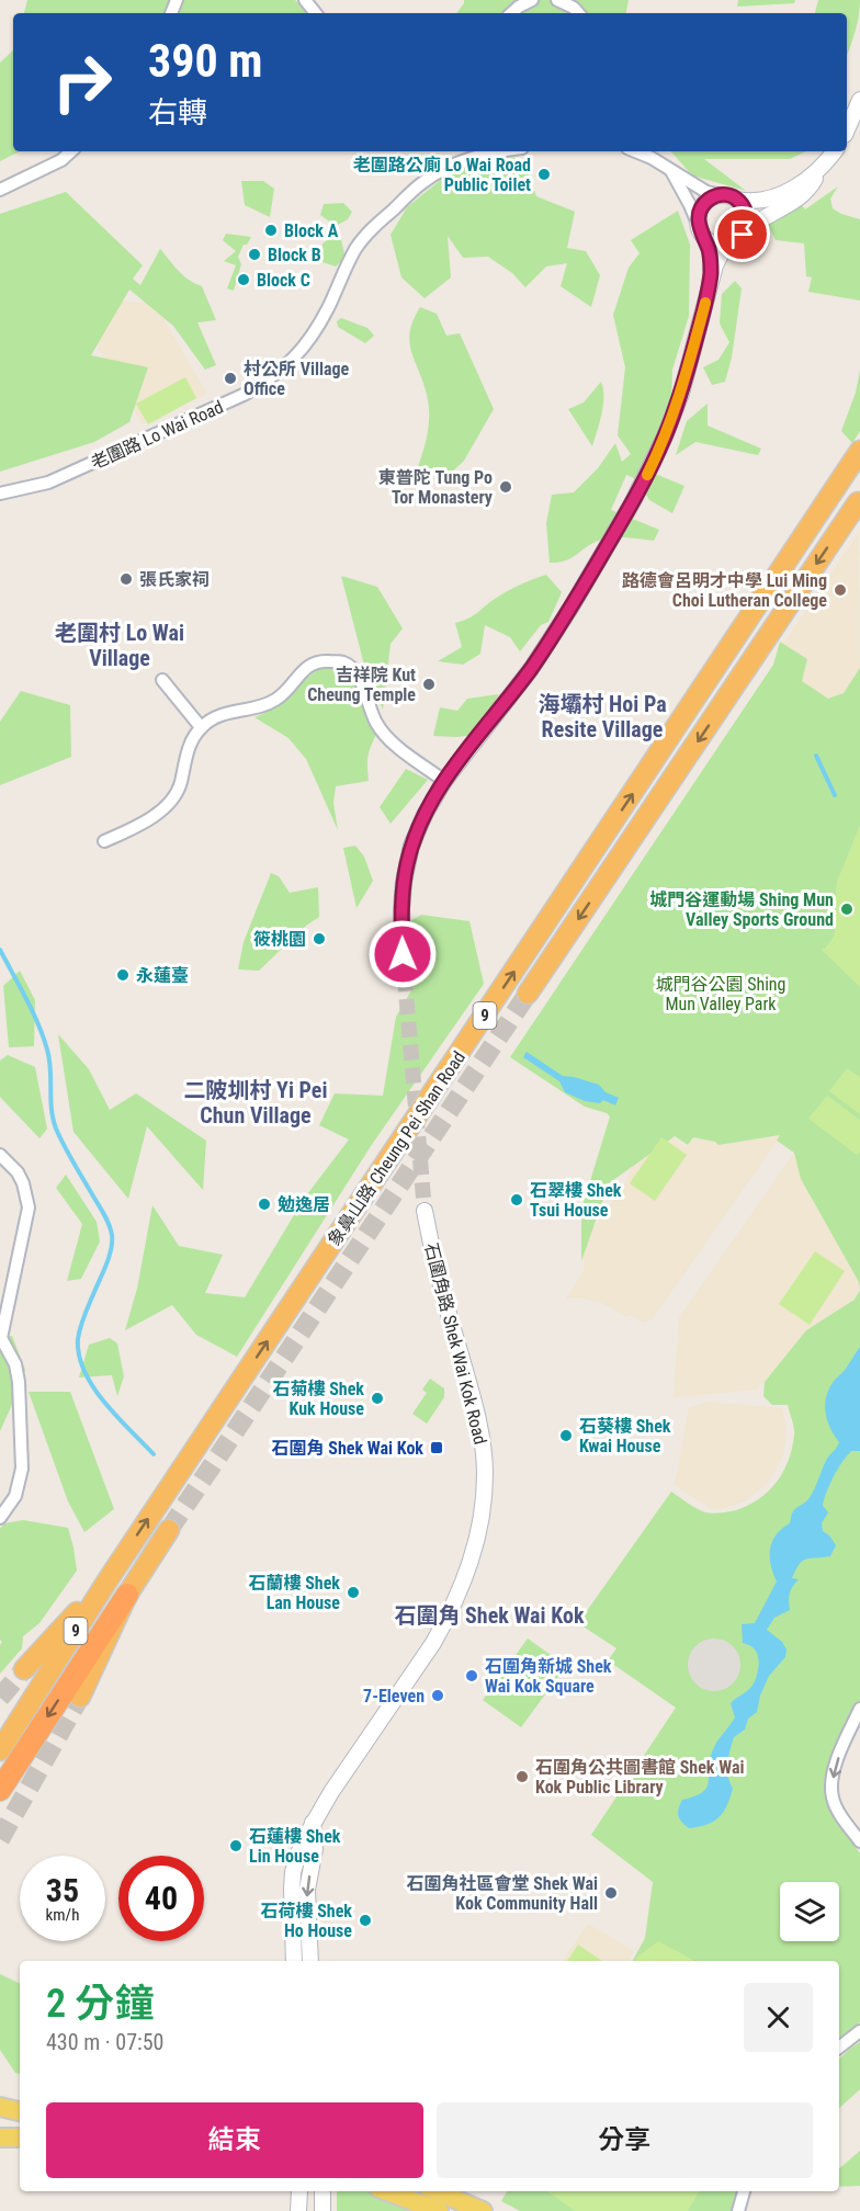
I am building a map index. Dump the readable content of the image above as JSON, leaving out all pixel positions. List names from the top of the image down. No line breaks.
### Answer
{"streets":{"highway":["9","象鼻山路 Cheung Pei Shan Road"],"street":["老圍路 Lo Wai Road","石圍角路 Shek Wai Kok Road"]},"districts":["老圍村 Lo Wai Village","海壩村 Hoi Pa Resite Village","二陂圳村 Yi Pei Chun Village","石圍角 Shek Wai Kok"],"parks":["城門谷公園 Shing Mun Valley Park"],"places":{"other":["老圍路公廁 Lo Wai Road Public Toilet","Block A","Block B","Block C","村公所 Village Office","東普陀 Tung Po Tor Monastery","張氏家祠","路德會呂明才中學 Lui Ming Choi Lutheran College","吉祥院 Kut Cheung Temple","城門谷運動場 Shing Mun Valley Sports Ground","筱桃園","永蓮臺","石翠樓 Shek Tsui House","勉逸居","石菊樓 Shek Kuk House","石葵樓 Shek Kwai House","石蘭樓 Shek Lan House","石圍角新城 Shek Wai Kok Square","7-Eleven","石圍角公共圖書館 Shek Wai Kok Public Library","石蓮樓 Shek Lin House","石圍角社區會堂 Shek Wai Kok Community Hall","石荷樓 Shek Ho House"],"transit":["石圍角 Shek Wai Kok"]},"page":{"turn":["390 m","右轉"],"speed":"35 km/h","limit":"40","heading":["2 分鐘","430 m · 07:50"],"buttons":["結束","分享"]}}
